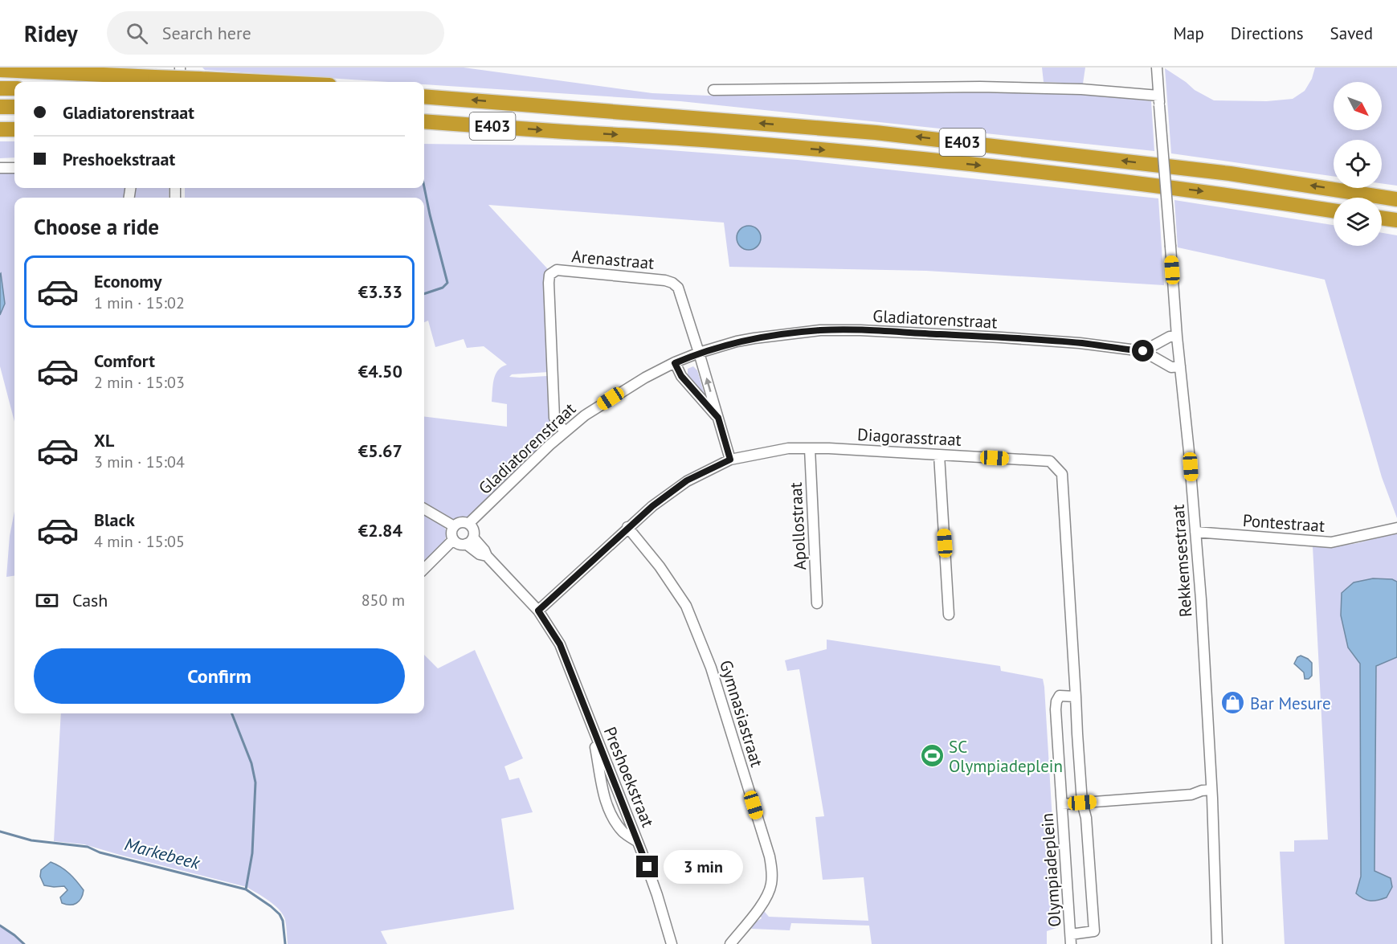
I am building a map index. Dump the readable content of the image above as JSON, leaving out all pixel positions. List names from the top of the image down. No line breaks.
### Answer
{"streets":{"highway":["E403"],"street":["Arenastraat","Gladiatorenstraat","Diagorasstraat","Pontestraat","Apollostraat","Rekkemsestraat","Gymnasiastraat","Preshoekstraat","Olympiadeplein"]},"crossings":[["Arenastraat","Gladiatorenstraat"],["Gladiatorenstraat","Rekkemsestraat"],["Gladiatorenstraat","Preshoekstraat"],["Diagorasstraat","Apollostraat"],["Diagorasstraat","Gymnasiastraat"],["Diagorasstraat","Preshoekstraat"],["Diagorasstraat","Olympiadeplein"],["Pontestraat","Rekkemsestraat"]],"water":["Markebeek"],"places":{"shop":["Bar Mesure"],"sports":["SC Olympiadeplein"]},"north":"bottom right","page":{"header":"Ridey","search":"Search here","nav":["Map","Directions","Saved"],"banner":["Gladiatorenstraat","Preshoekstraat"],"heading":"Choose a ride","list":[{"name":"Economy","note":"1 min · 15:02","value":"€3.33"},{"name":"Comfort","note":"2 min · 15:03","value":"€4.50"},{"name":"XL","note":"3 min · 15:04","value":"€5.67"},{"name":"Black","note":"4 min · 15:05","value":"€2.84"}],"pay":["Cash","850 m"],"buttons":"Confirm","bubble":"3 min"}}
